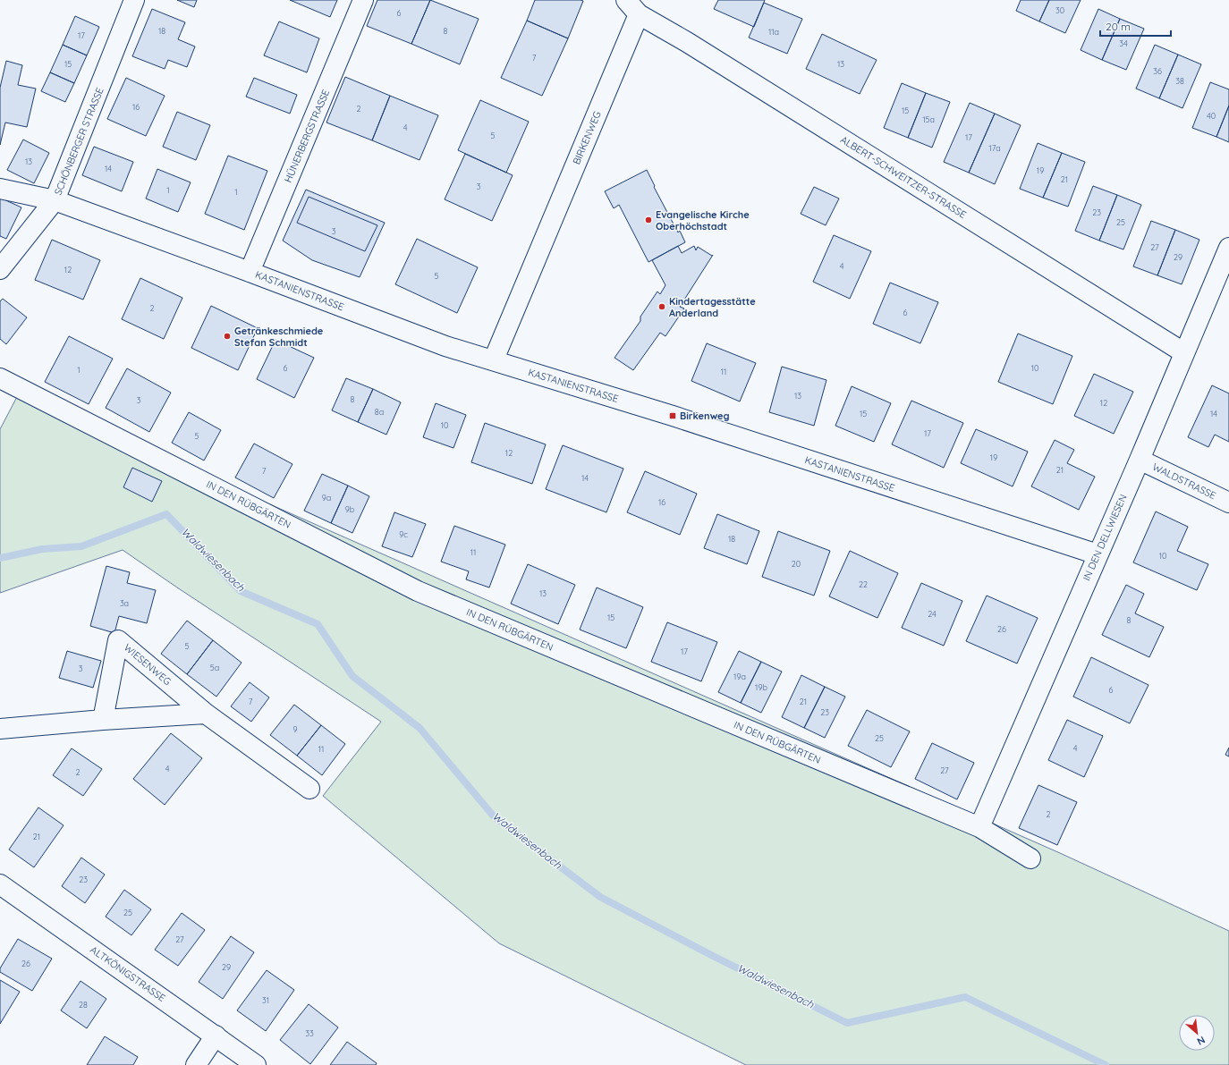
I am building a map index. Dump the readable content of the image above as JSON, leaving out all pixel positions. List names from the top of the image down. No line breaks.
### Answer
{"streets":{"street":["HÜNERBERGSTRASSE","BIRKENWEG","SCHÖNBERGER STRASSE","ALBERT-SCHWEITZER-STRASSE","KASTANIENSTRASSE","WALDSTRASSE","IN DEN RÜBGÄRTEN","IN DEN DELLWIESEN","WIESENWEG","ALTKÖNIGSTRASSE"]},"crossings":[["HÜNERBERGSTRASSE","KASTANIENSTRASSE"],["BIRKENWEG","ALBERT-SCHWEITZER-STRASSE"],["BIRKENWEG","KASTANIENSTRASSE"],["SCHÖNBERGER STRASSE","KASTANIENSTRASSE"],["ALBERT-SCHWEITZER-STRASSE","IN DEN DELLWIESEN"],["KASTANIENSTRASSE","IN DEN DELLWIESEN"],["WALDSTRASSE","IN DEN DELLWIESEN"],["IN DEN RÜBGÄRTEN","IN DEN DELLWIESEN"]],"water":["Waldwiesenbach"],"places":{"other":["Evangelische Kirche Oberhöchstadt","Kindertagesstätte Anderland","Getränkeschmiede Stefan Schmidt"],"transit":["Birkenweg"]},"house_numbers":["30","6","18","8","11a","17","34","7","15","13","36","38","16","2","15","40","15a","4","5","17","17a","13","14","19","21","3","1","1","23","25","3","27","29","4","12","5","2","6","6","10","1","11","13","8","3","12","8a","15","14","10","17","5","12","19","21","7","14","9a","16","9b","9c","18","11","10","20","22","13","3a","24","15","8","26","5","17","5a","3","19a","19b","6","7","21","23","9","25","4","11","4","27","2","2","21","23","25","27","26","29","31","28","33"],"scale_bar":"20 m","north":"bottom right"}
